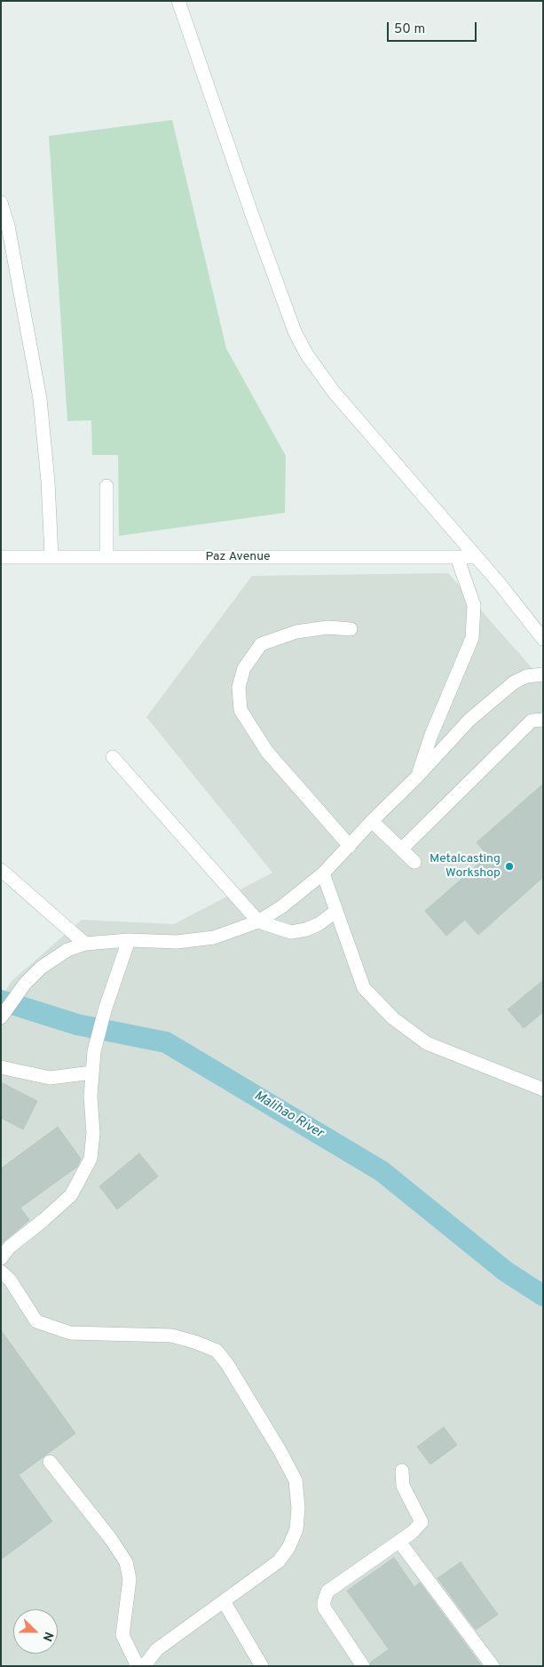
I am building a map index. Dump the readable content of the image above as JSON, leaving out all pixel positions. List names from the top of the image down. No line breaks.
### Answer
{"streets":{"street":["Paz Avenue"]},"water":["Malihao River"],"places":["Metalcasting Workshop"],"scale_bar":"50 m","north":"right"}
